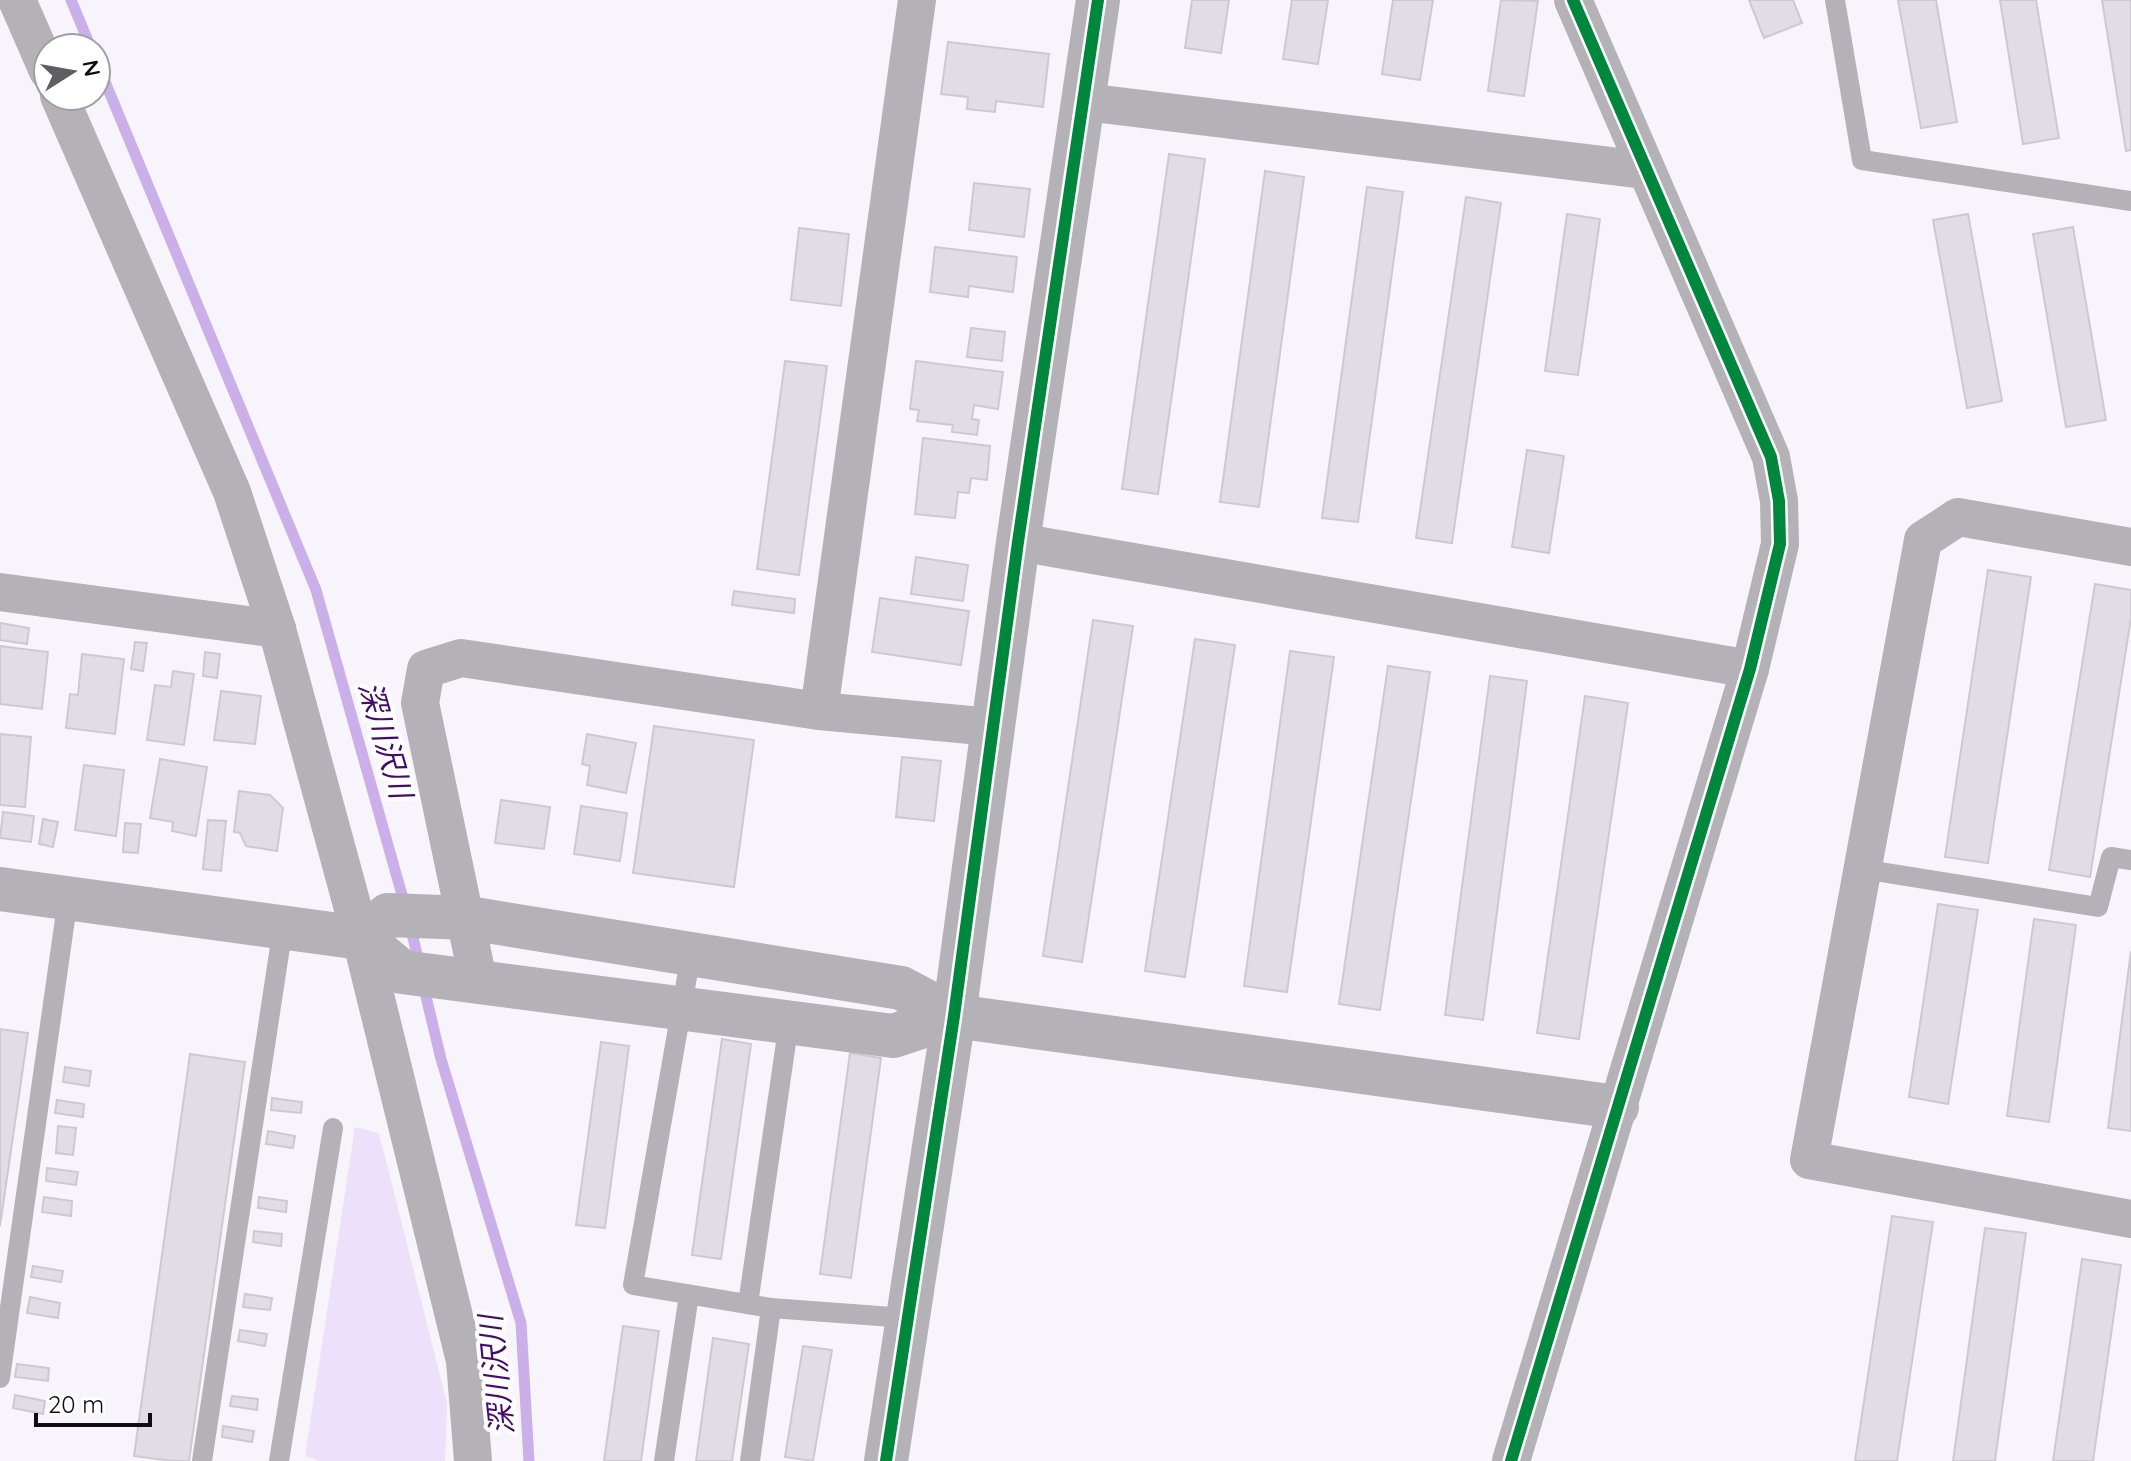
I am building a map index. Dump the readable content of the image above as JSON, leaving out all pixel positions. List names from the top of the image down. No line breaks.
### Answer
{"water":["深川沢川"],"scale_bar":"20 m","north":"right"}
